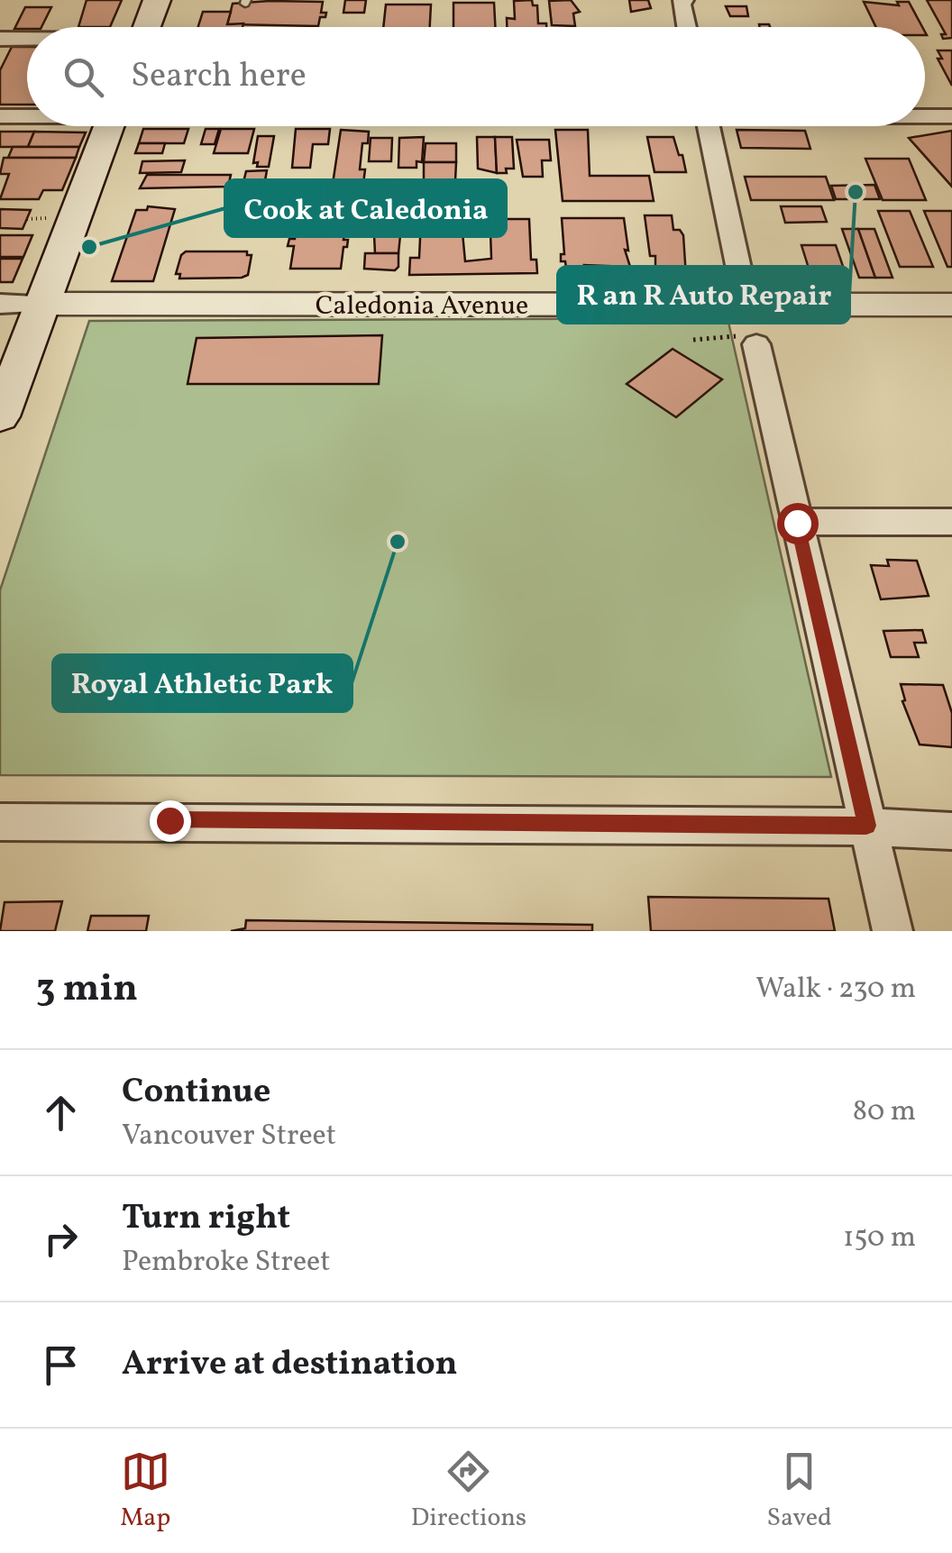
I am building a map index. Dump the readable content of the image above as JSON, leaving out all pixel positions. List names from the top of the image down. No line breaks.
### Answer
{"streets":{"street":["Caledonia Avenue"]},"places":["R an R Auto Repair","Cook at Caledonia","Royal Athletic Park"],"page":{"search":"Search here","heading":["3 min","Walk · 230 m"],"list":[["Continue","Vancouver Street","80 m"],["Turn right","Pembroke Street","150 m"],"Arrive at destination"],"nav":["Map","Directions","Saved"]}}
